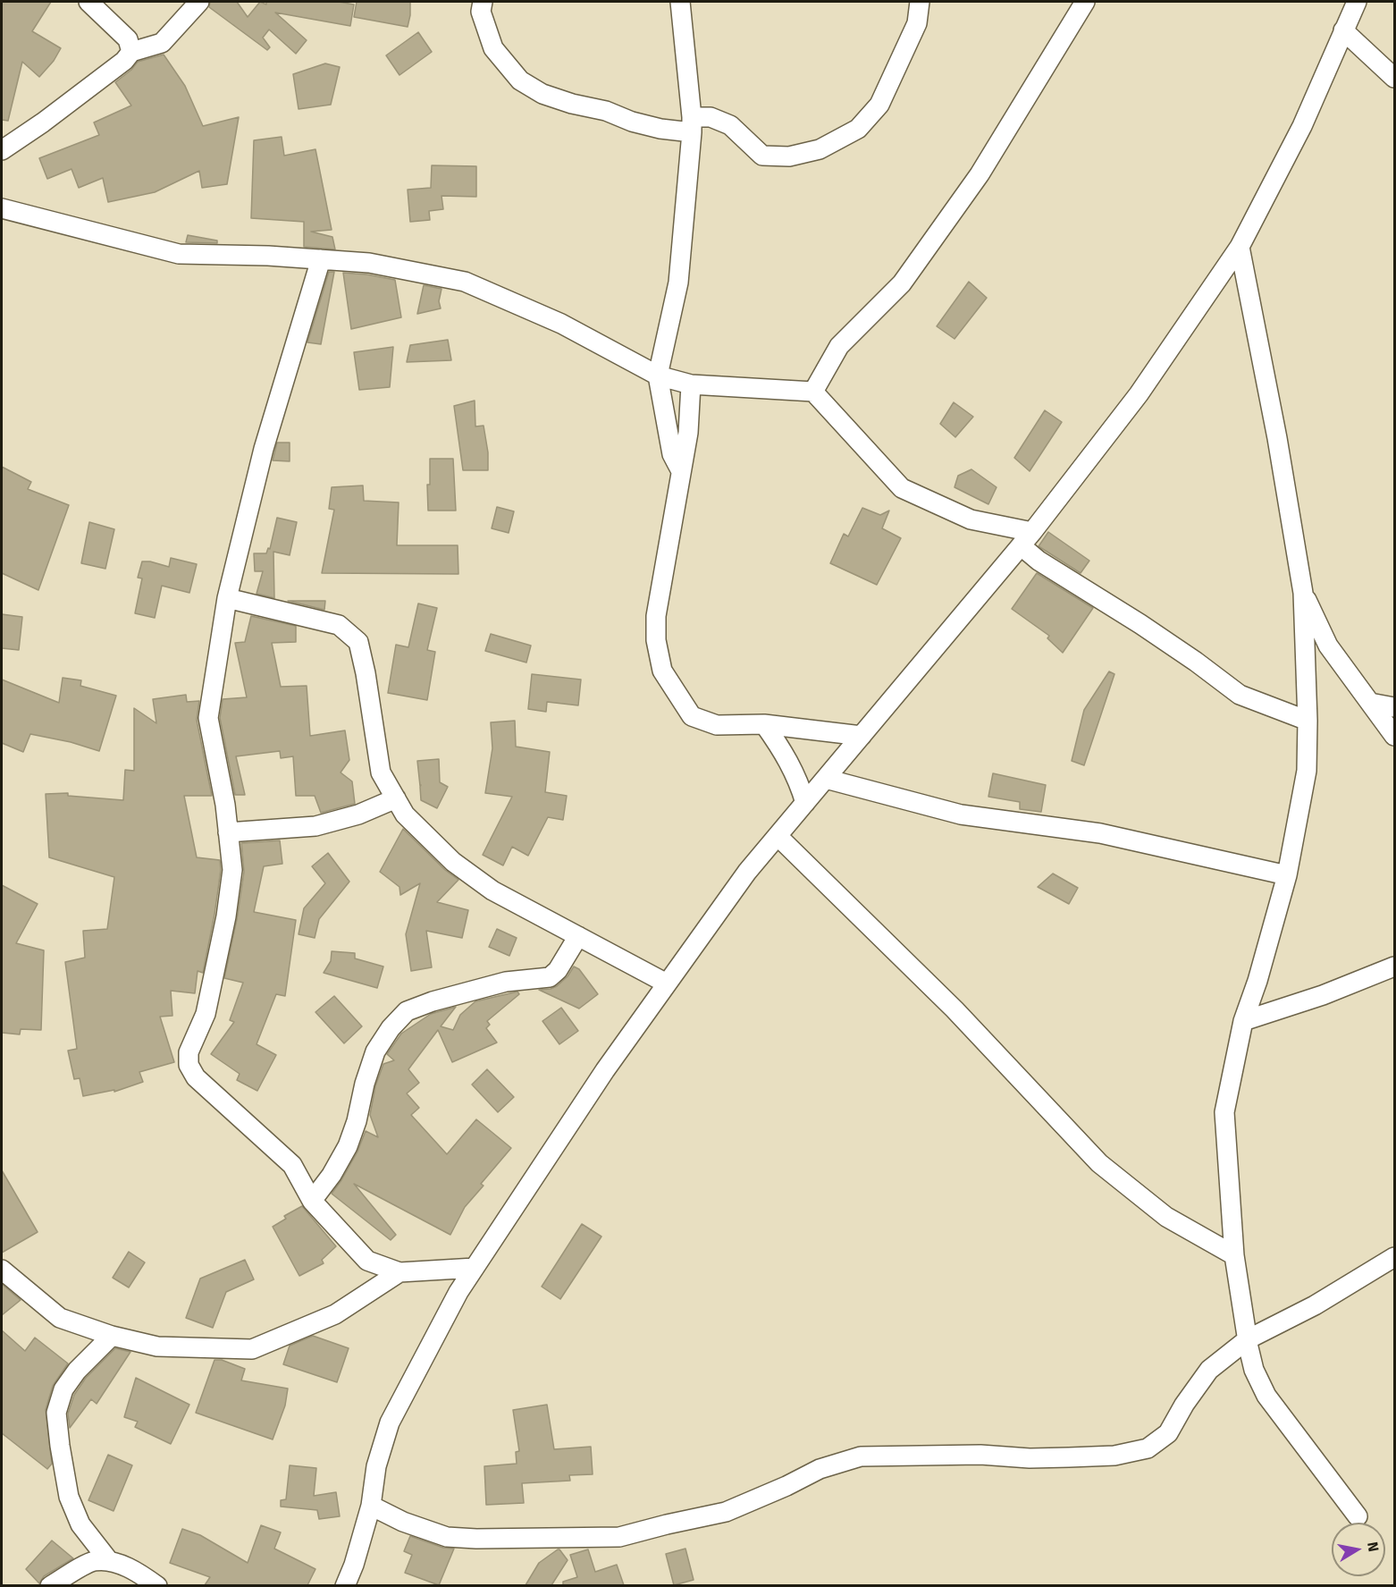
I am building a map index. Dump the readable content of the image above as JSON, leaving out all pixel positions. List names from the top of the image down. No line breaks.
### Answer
{"north":"right"}
